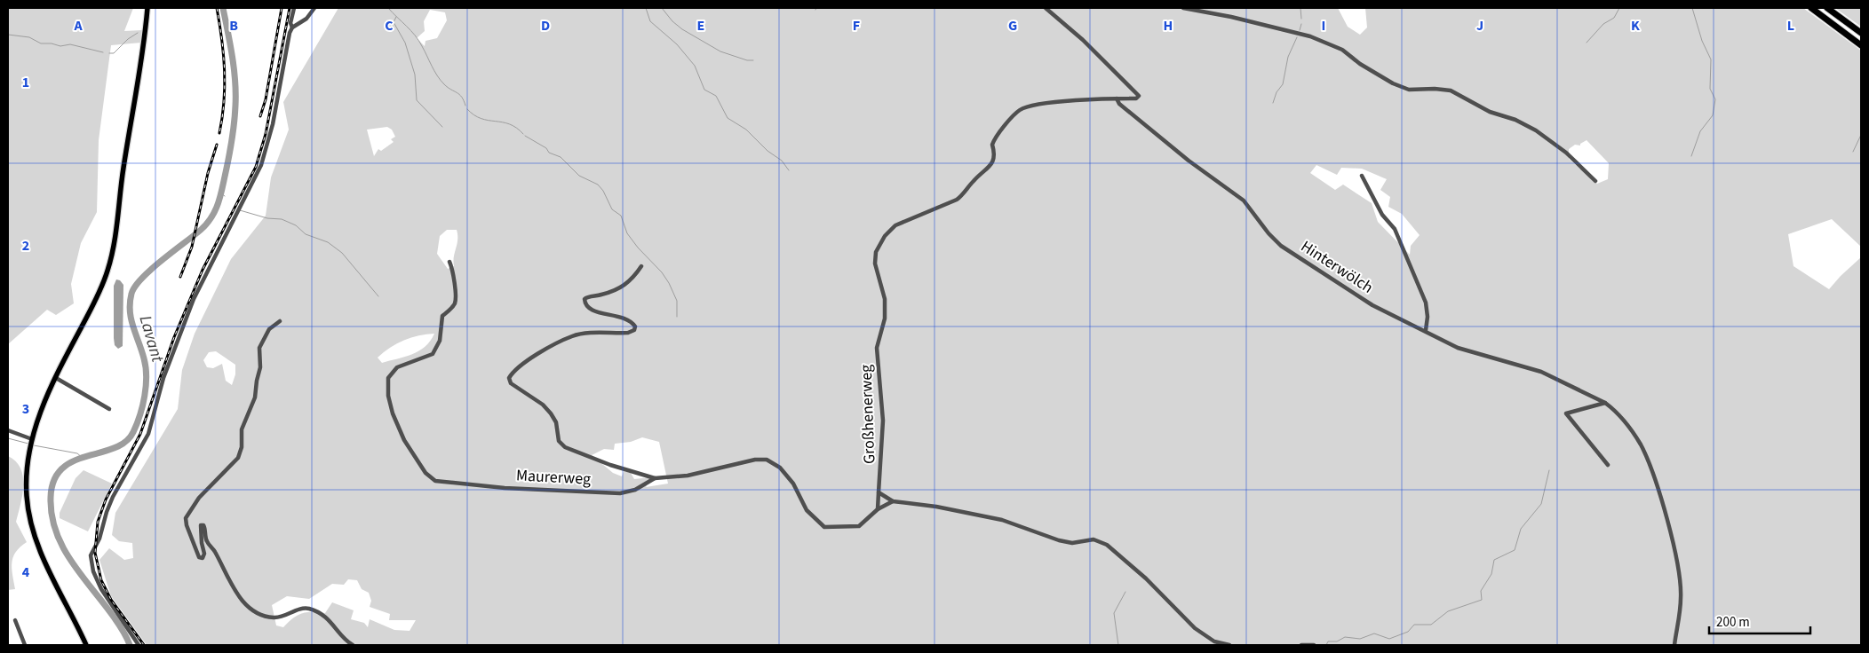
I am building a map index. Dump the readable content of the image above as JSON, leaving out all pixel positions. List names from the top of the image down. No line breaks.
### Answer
{"streets":{"street":["Hinterwölch","Großhenerweg","Maurerweg"]},"crossings":[["Hinterwölch","Großhenerweg"],["Großhenerweg","Maurerweg"]],"water":["Lavant"],"scale_bar":"200 m","grid":{"columns":["A","B","C","D","E","F","G","H","I","J","K","L"],"rows":["1","2","3","4"]}}
